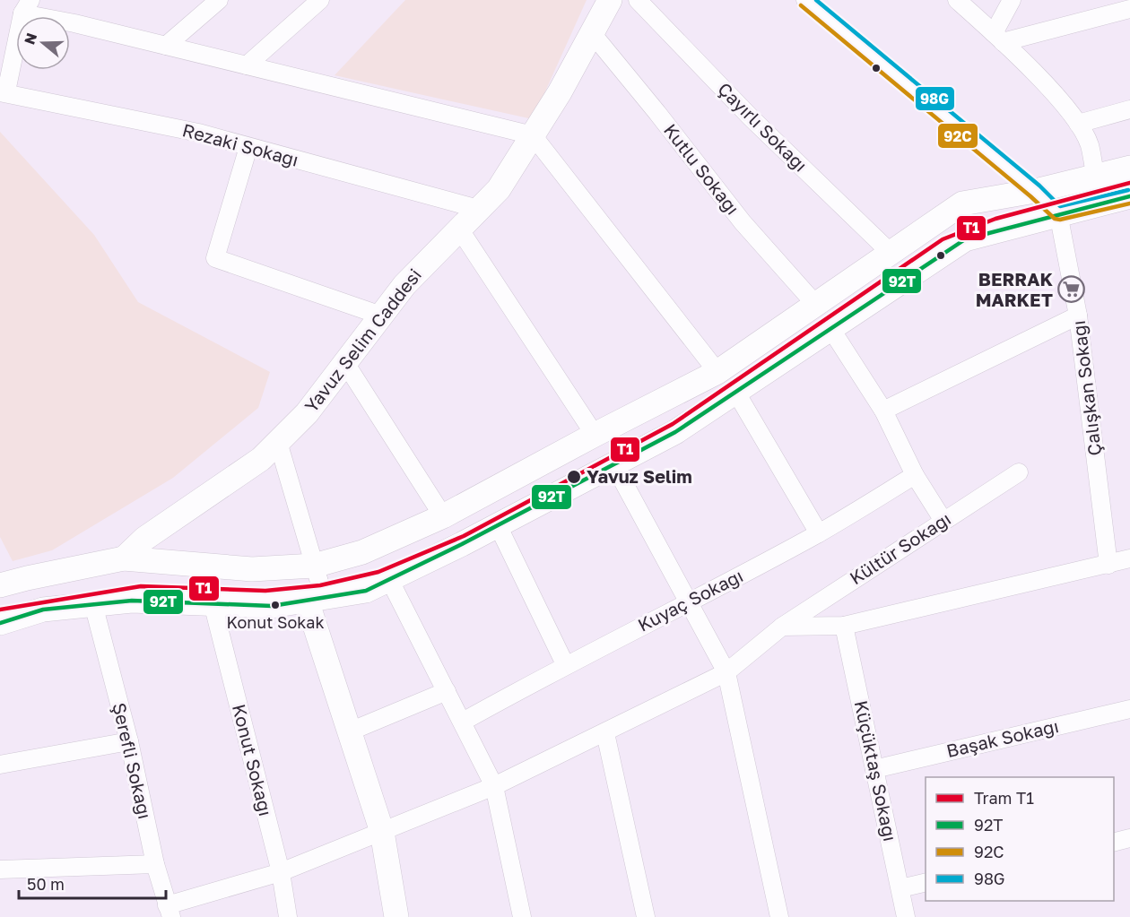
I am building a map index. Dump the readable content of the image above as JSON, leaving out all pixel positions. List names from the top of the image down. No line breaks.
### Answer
{"streets":{"main road":["Yavuz Selim Caddesi"],"street":["Çayırlı Sokağı","Rezaki Sokağı","Kutlu Sokağı","Çalışkan Sokağı","Kültür Sokağı","Kuyaç Sokağı","Başak Sokağı","Konut Sokağı","Şerefli Sokağı","Küçüktaş Sokağı"]},"crossings":[["Rezaki Sokağı","Yavuz Selim Caddesi"],["Kutlu Sokağı","Yavuz Selim Caddesi"],["Kültür Sokağı","Konut Sokağı"],["Kültür Sokağı","Şerefli Sokağı"],["Başak Sokağı","Küçüktaş Sokağı"]],"places":{"supermarket":["BERRAK MARKET"],"other":["Yavuz Selim","Konut Sokak"]},"lines":["transit line 98G","transit line 92C","tram line T1","transit line 92T"],"legend":["Tram T1","92T","92C","98G"],"scale_bar":"50 m","north":"left"}
